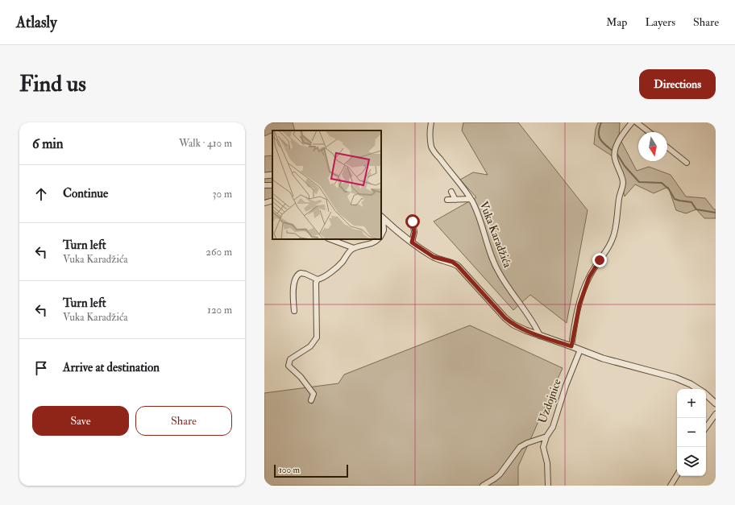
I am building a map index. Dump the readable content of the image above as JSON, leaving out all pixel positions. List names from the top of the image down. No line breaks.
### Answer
{"streets":{"street":["Vuka Karadžića","Uzdojnice"]},"scale_bar":"100 m","north":"bottom","page":{"header":"Atlasly","nav":["Map","Layers","Share"],"buttons":["Directions",["Save","Share"]],"title":"Find us","heading":["6 min","Walk · 410 m"],"list":[["Continue","30 m"],["Turn left","Vuka Karadžića","260 m"],["Turn left","Vuka Karadžića","120 m"],"Arrive at destination"],"map_buttons":["+","−"],"scale":"100 m"}}
